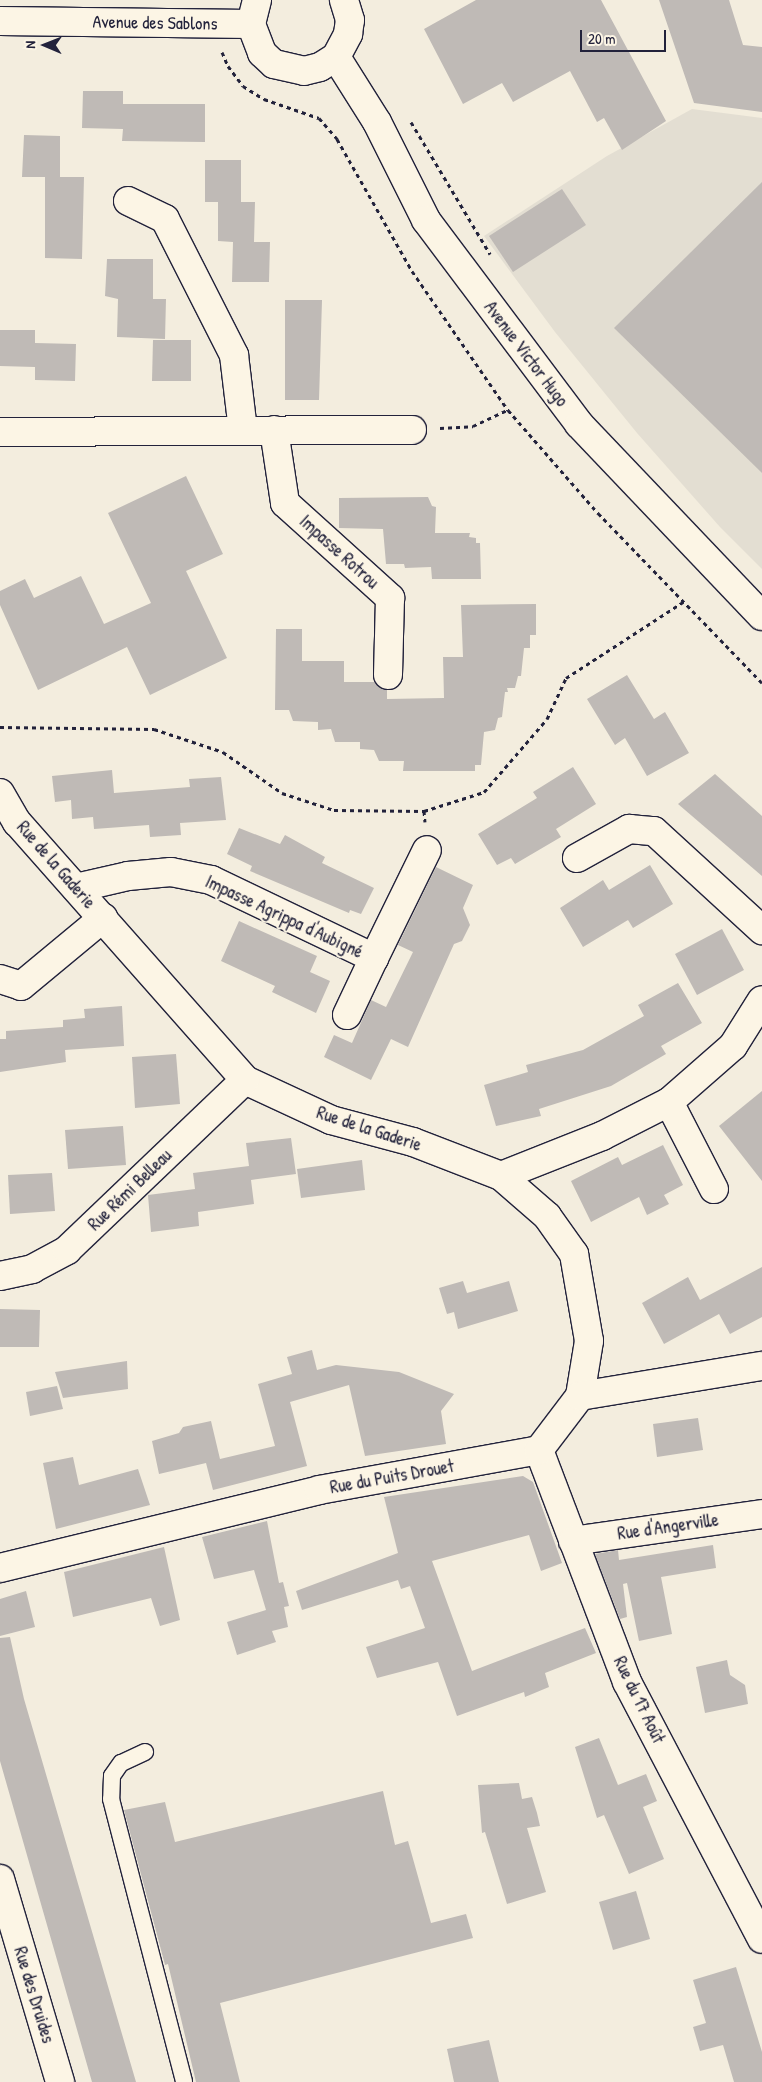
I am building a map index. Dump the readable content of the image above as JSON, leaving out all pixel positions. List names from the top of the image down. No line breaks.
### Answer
{"streets":{"street":["Avenue des Sablons","Avenue Victor Hugo","Impasse Rotrou","Rue de la Gaderie","Impasse Agrippa d'Aubigné","Rue Rémi Belleau","Rue du Puits Drouet","Rue d'Angerville","Rue du 17 Août","Rue des Druides"]},"crossings":[["Rue de la Gaderie","Impasse Agrippa d'Aubigné"],["Rue de la Gaderie","Rue Rémi Belleau"],["Rue du Puits Drouet","Rue du 17 Août"],["Rue d'Angerville","Rue du 17 Août"]],"scale_bar":"20 m","north":"left"}
